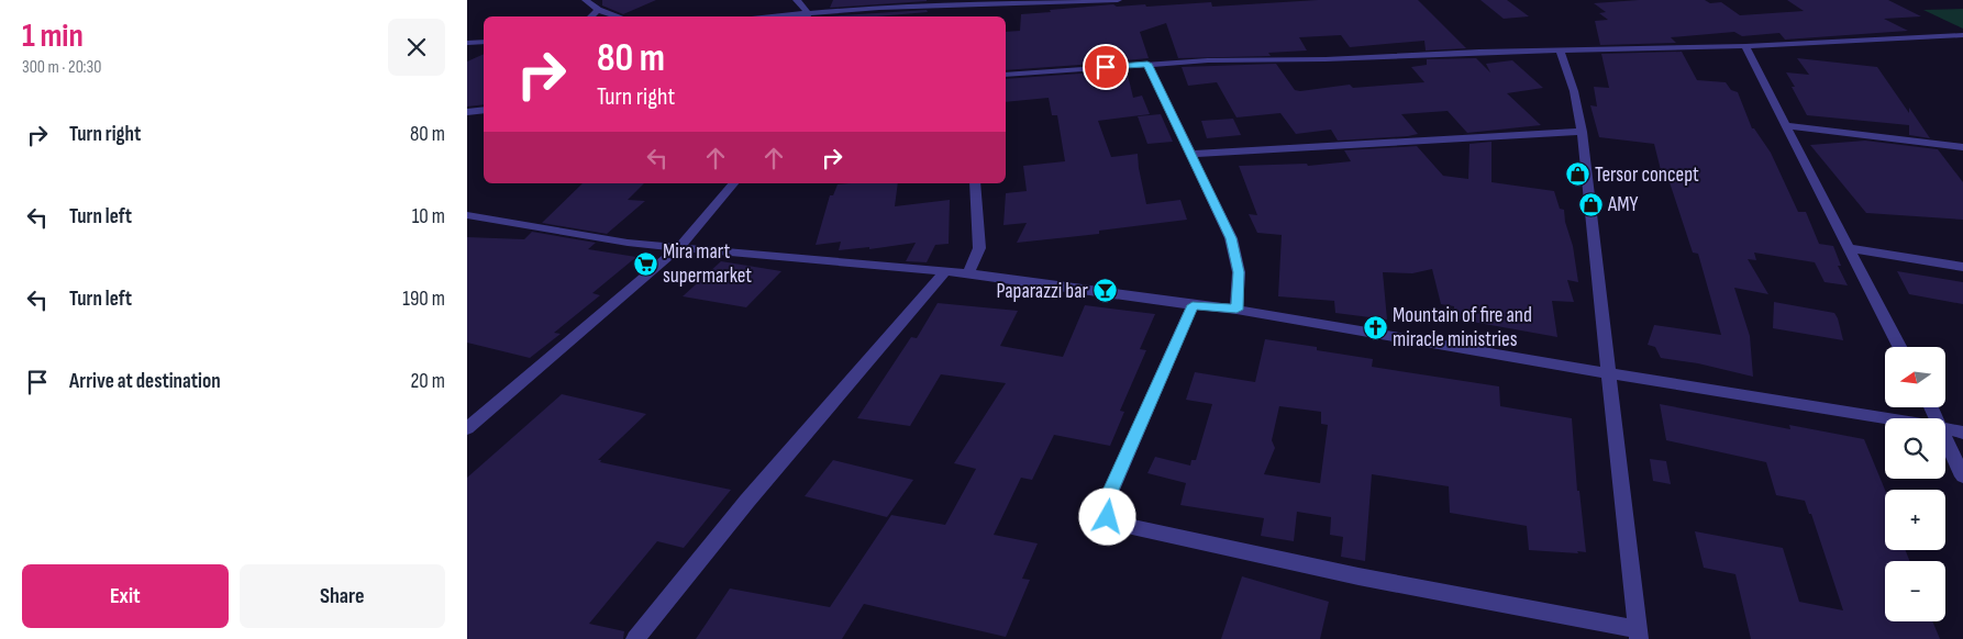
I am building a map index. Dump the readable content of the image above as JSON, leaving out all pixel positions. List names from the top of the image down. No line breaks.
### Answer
{"places":{"shop":["Tersor concept","AMY"],"supermarket":["Mira mart supermarket"],"bar":["Paparazzi bar"],"church":["Mountain of fire and miracle ministries"]},"north":"left","page":{"heading":["1 min","300 m · 20:30"],"turn":["80 m","Turn right"],"list":[{"name":"Turn right","value":"80 m"},{"name":"Turn left","value":"10 m"},{"name":"Turn left","value":"190 m"},{"name":"Arrive at destination","value":"20 m"}],"map_buttons":["+","−"],"buttons":["Exit","Share"]}}
